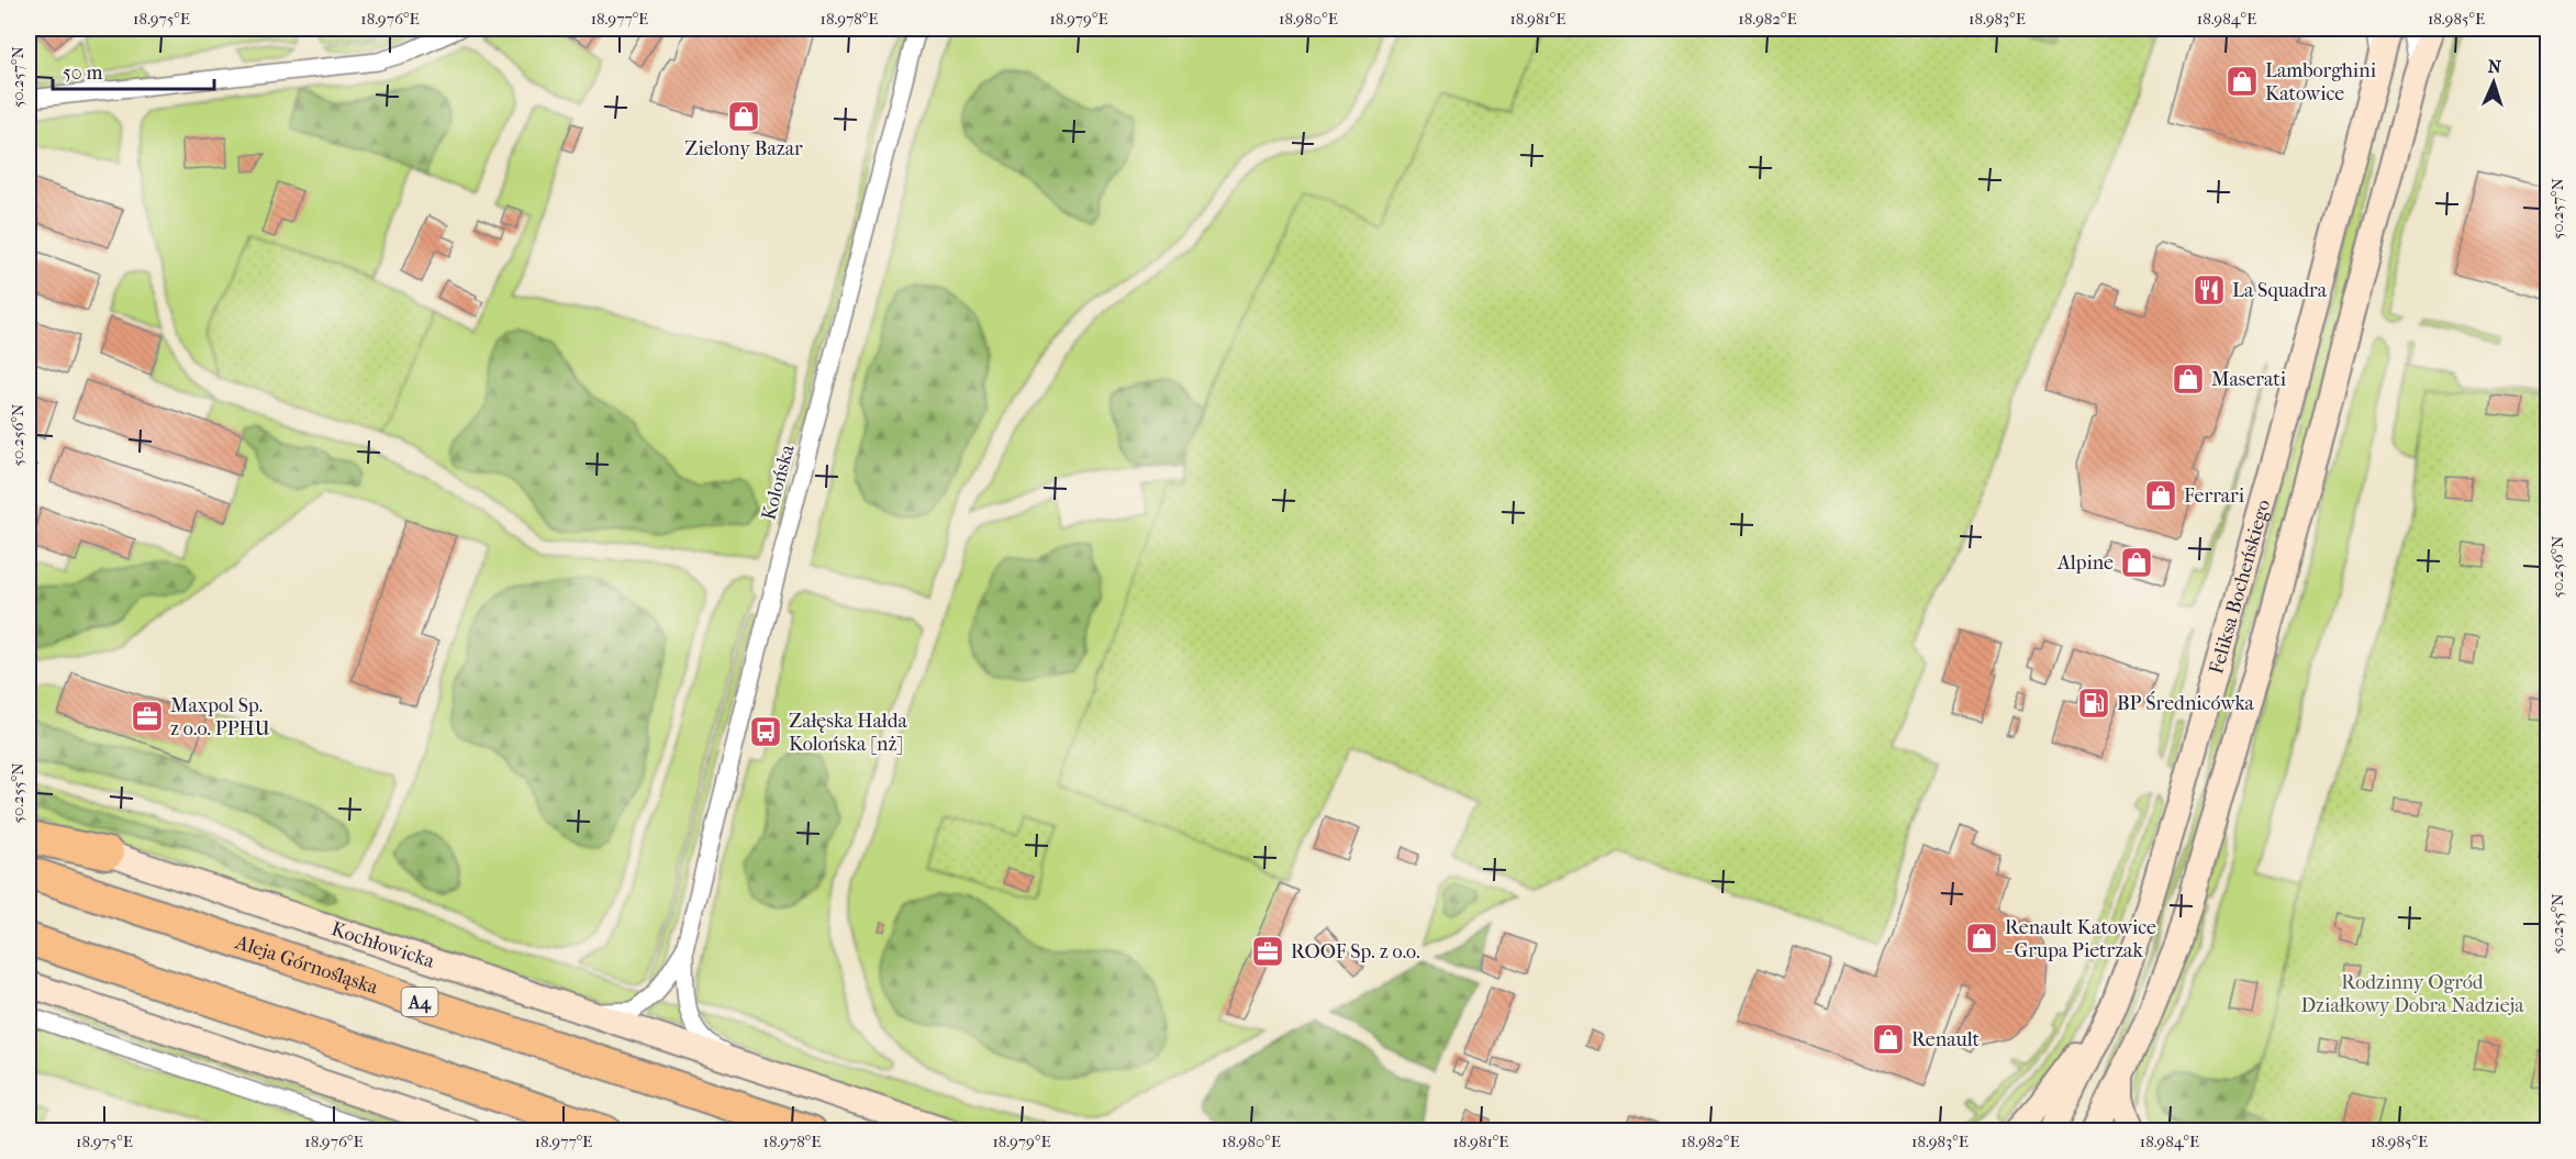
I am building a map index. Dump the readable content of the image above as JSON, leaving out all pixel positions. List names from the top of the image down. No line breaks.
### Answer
{"streets":{"highway":["Aleja Górnośląska","A4"],"main road":["Feliksa Bocheńskiego","Kochłowicka"],"street":["Kolońska"]},"parks":["Rodzinny Ogród Działkowy Dobra Nadzieja"],"places":{"shop":["Lamborghini Katowice","Zielony Bazar","Maserati","Ferrari","Alpine","Renault Katowice - Grupa Pietrzak","Renault"],"restaurant":["La Squadra"],"fuel station":["BP Średnicówka"],"office":["Maxpol Sp. z o.o. PPHU","ROOF Sp. z o.o."],"bus stop":["Załęska Hałda Kolońska [nż]"]},"scale_bar":"50 m","north":"top","coordinates":["18.975°E","18.976°E","18.977°E","18.978°E","18.979°E","18.980°E","18.981°E","18.982°E","18.983°E","18.984°E","18.985°E","50.257°N","50.256°N","50.255°N"]}
